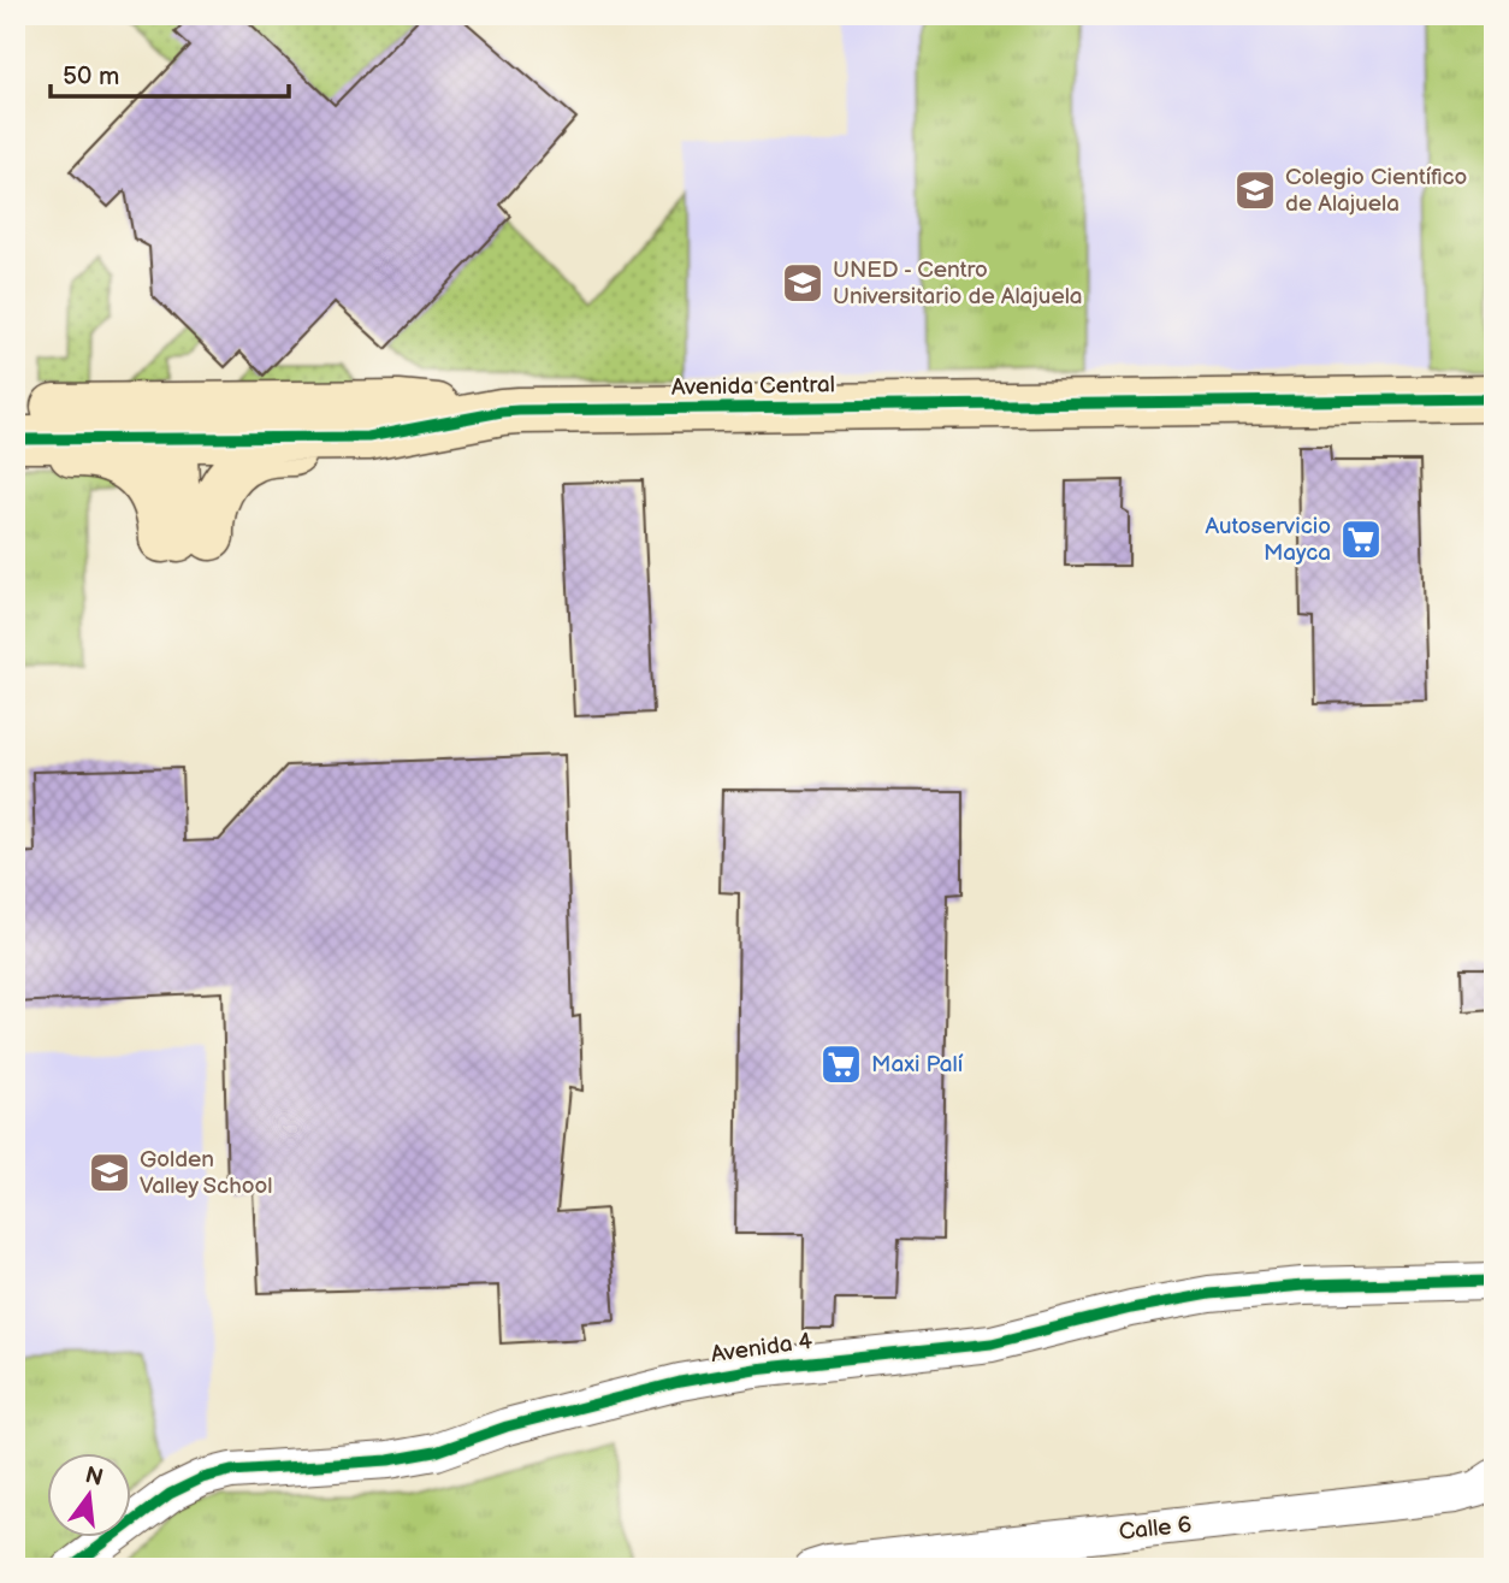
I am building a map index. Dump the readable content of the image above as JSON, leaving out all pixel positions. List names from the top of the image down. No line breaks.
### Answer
{"streets":{"street":["Avenida Central","Avenida 4","Calle 6"]},"places":{"school or university":["Colegio Científico de Alajuela","UNED - Centro Universitario de Alajuela","Golden Valley School"],"supermarket":["Autoservicio Mayca","Maxi Palí"]},"scale_bar":"50 m","north":"top"}
